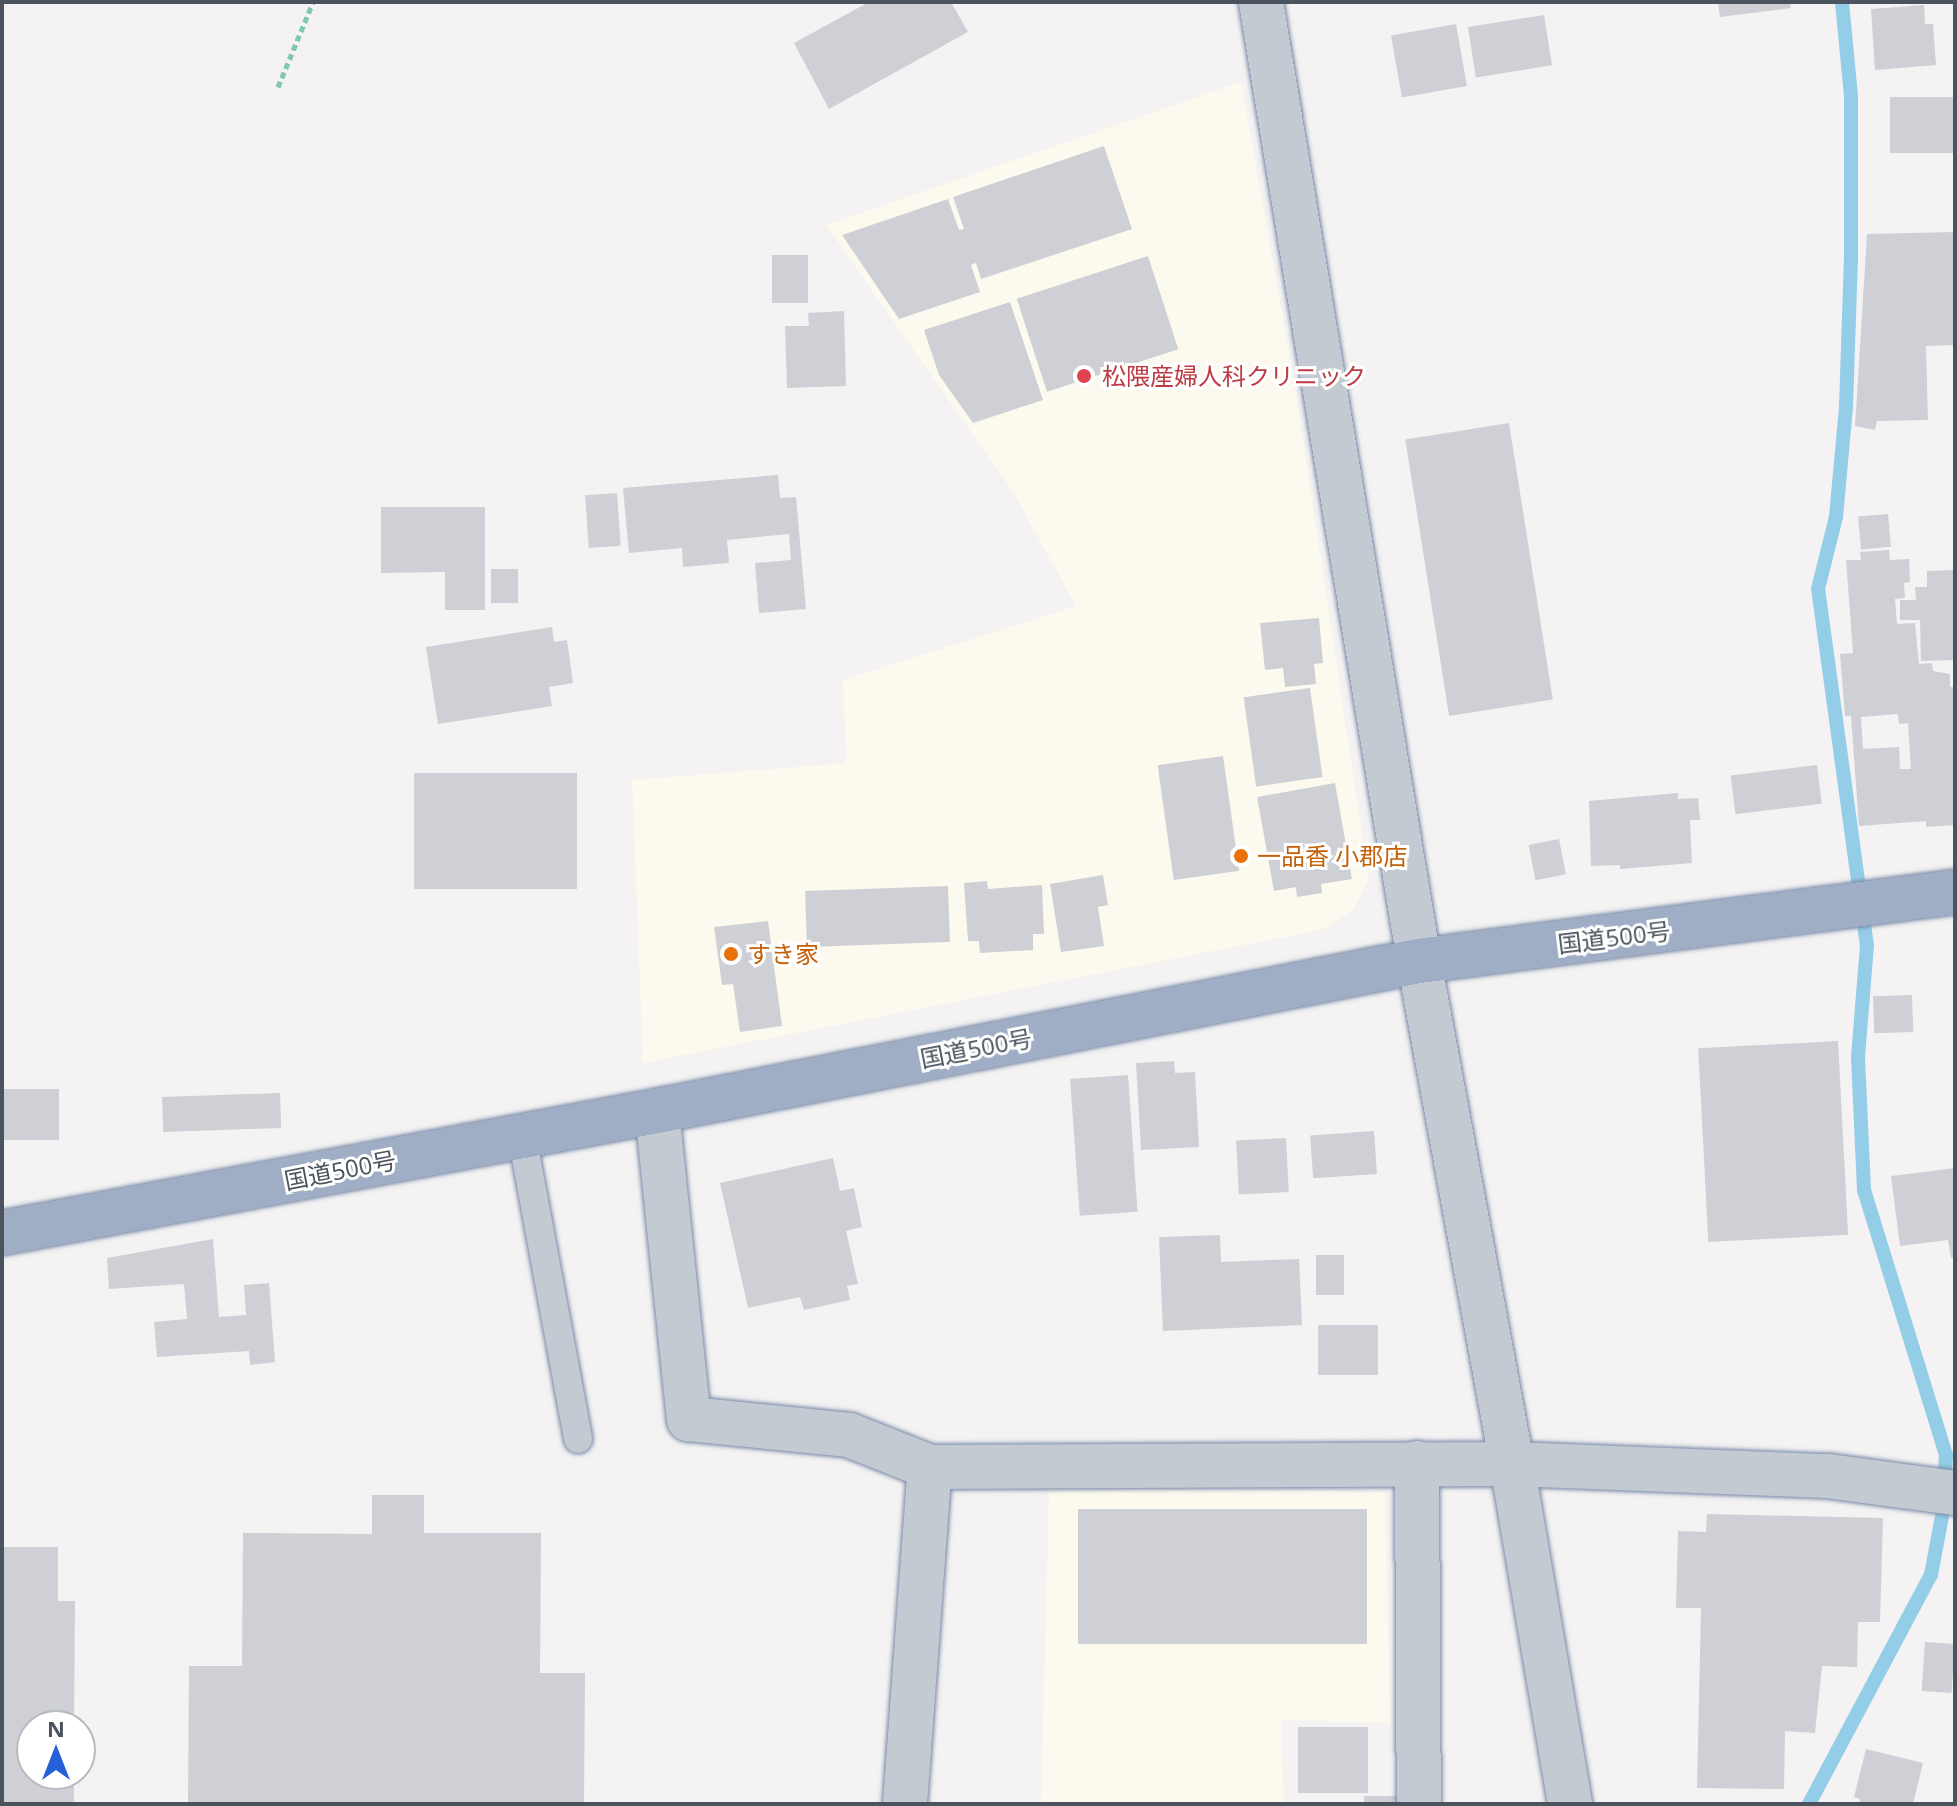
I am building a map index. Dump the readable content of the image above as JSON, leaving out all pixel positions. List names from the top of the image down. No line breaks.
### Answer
{"streets":{"highway":["国道500号"]},"places":["松隈産婦人科クリニック","一品香 小郡店","すき家"],"north":"top"}
